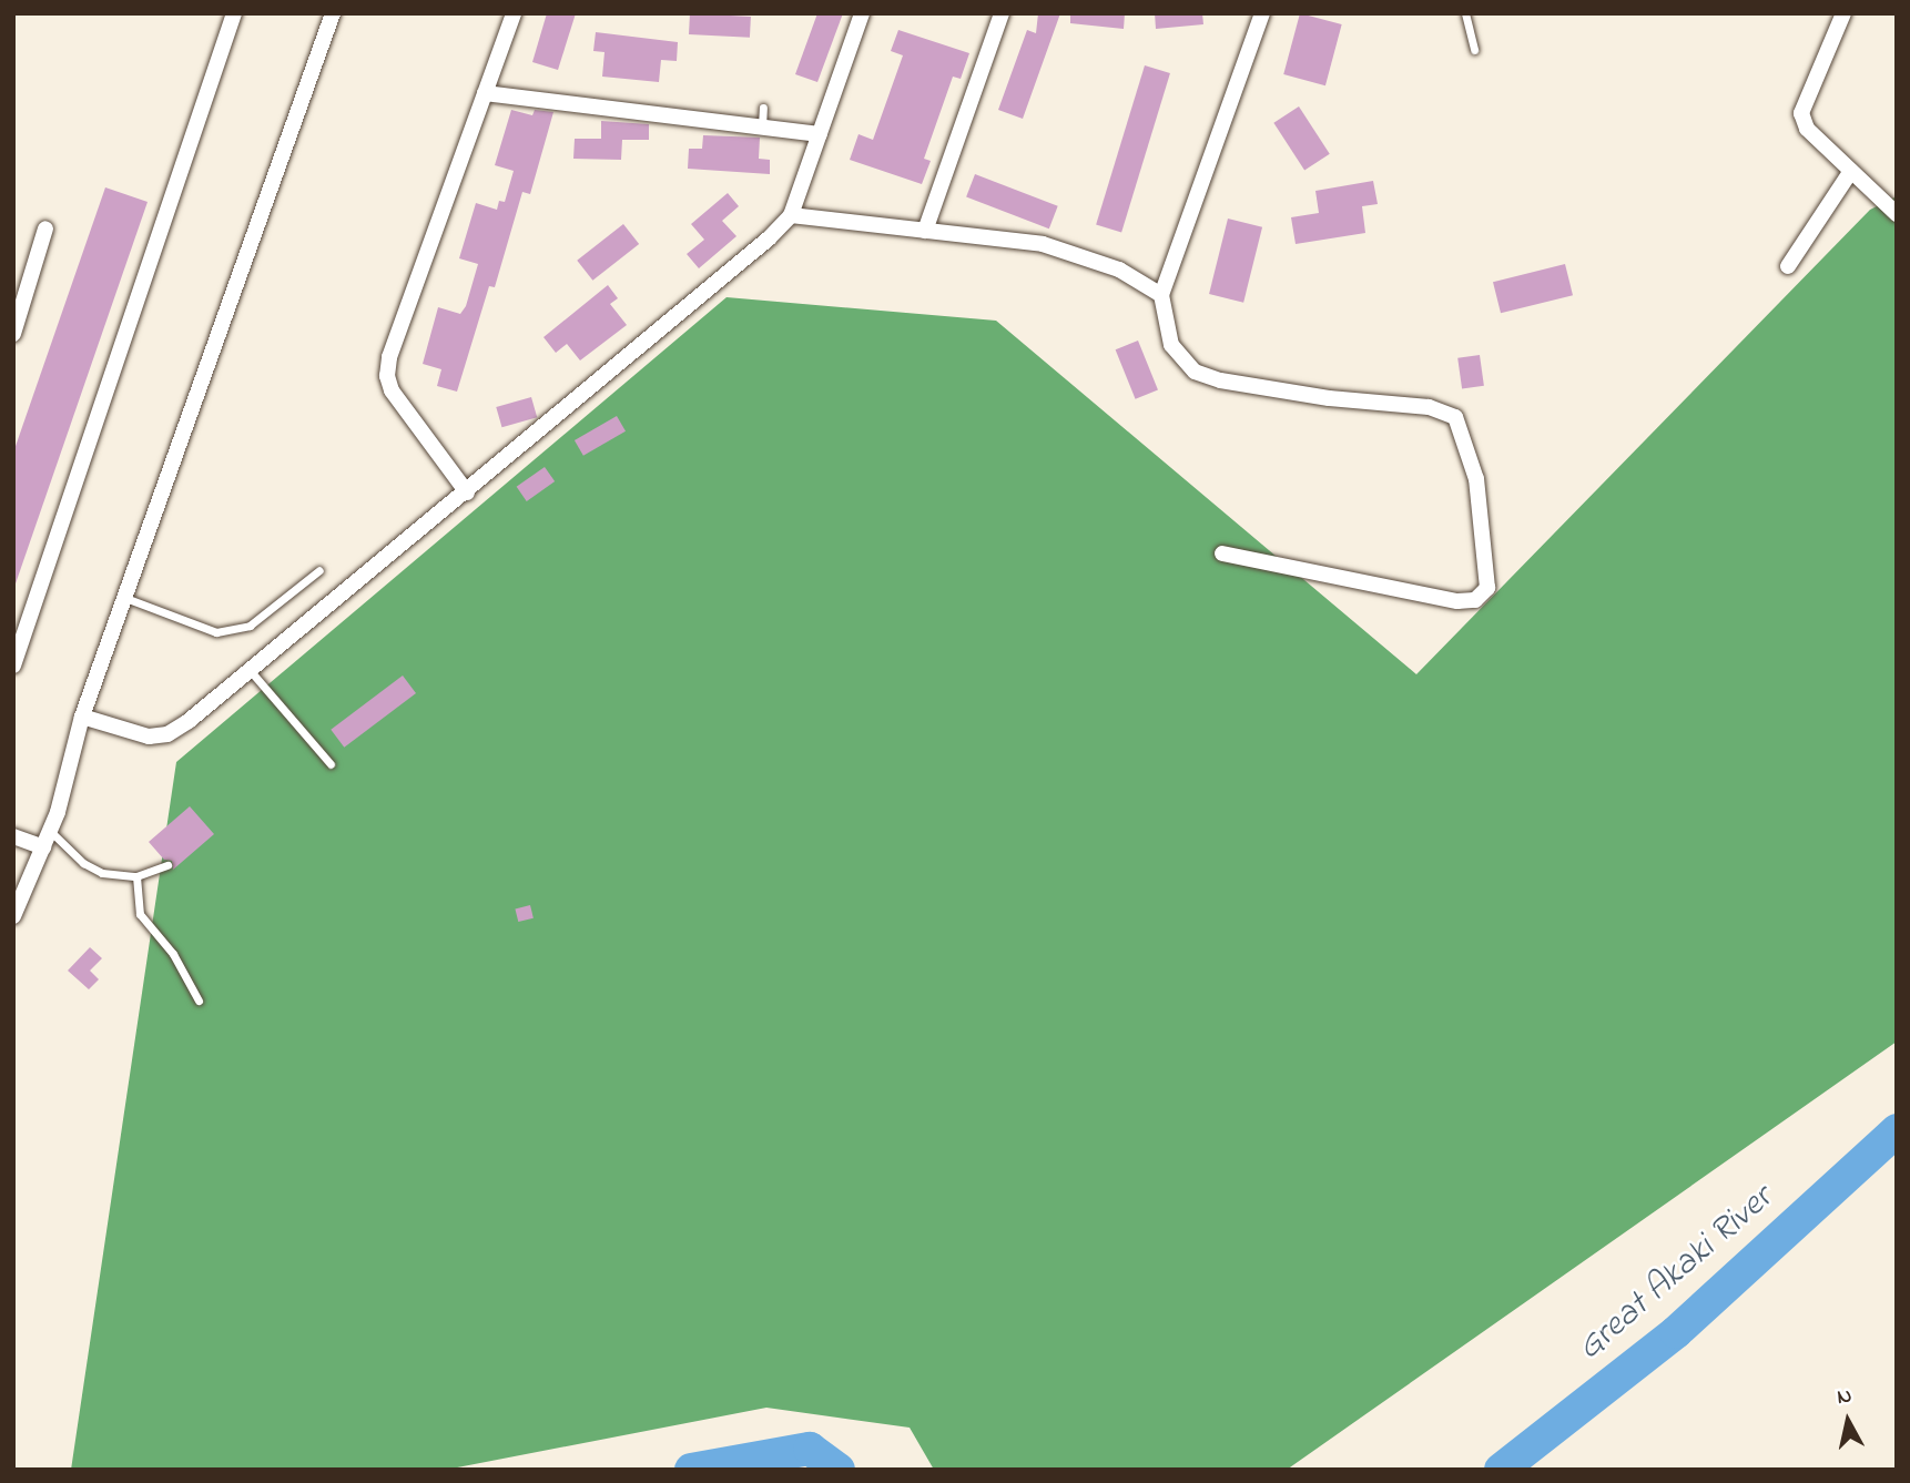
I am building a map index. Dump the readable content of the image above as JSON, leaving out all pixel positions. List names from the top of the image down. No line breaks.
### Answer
{"water":["Great Akaki River"],"north":"top"}
